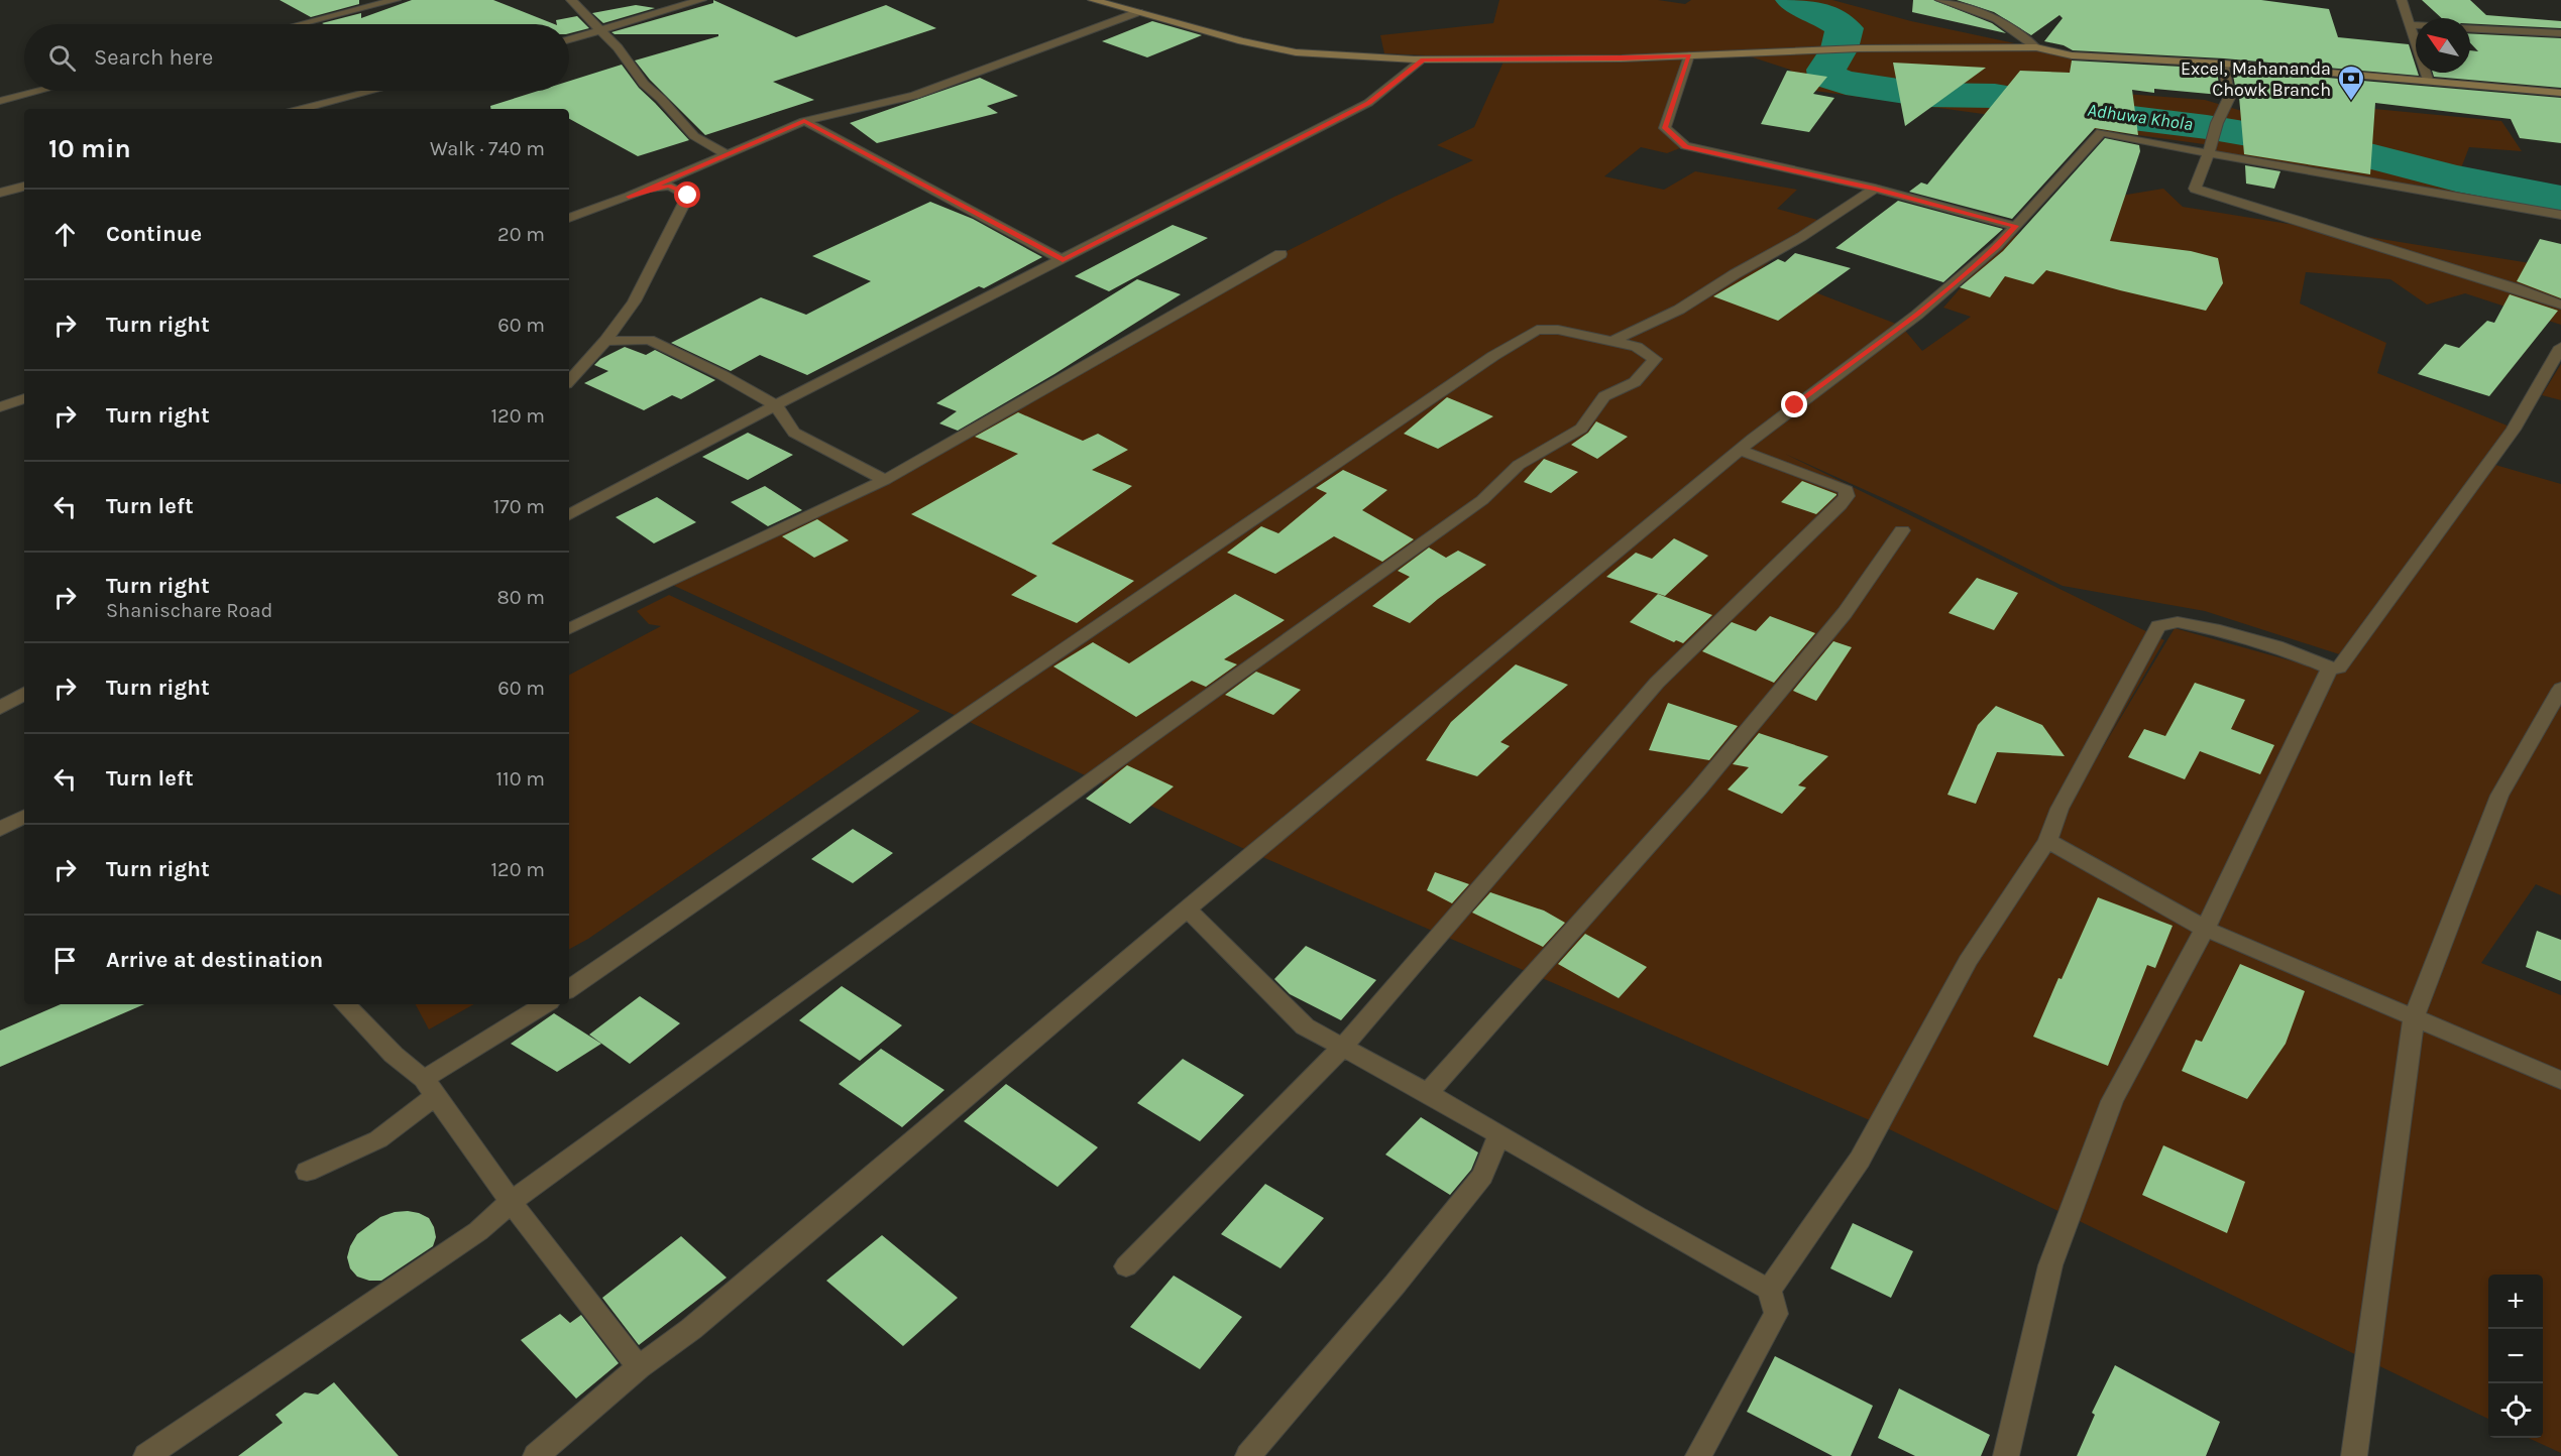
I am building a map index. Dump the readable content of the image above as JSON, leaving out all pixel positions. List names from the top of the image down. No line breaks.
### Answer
{"water":["Adhuwa Khola"],"places":{"bank":["Excel, Mahananda Chowk Branch"]},"north":"top left","page":{"search":"Search here","heading":["10 min","Walk · 740 m"],"list":[["Continue","20 m"],["Turn right","60 m"],["Turn right","120 m"],["Turn left","170 m"],["Turn right","Shanischare Road","80 m"],["Turn right","60 m"],["Turn left","110 m"],["Turn right","120 m"],"Arrive at destination"],"map_buttons":["+","−"]}}
